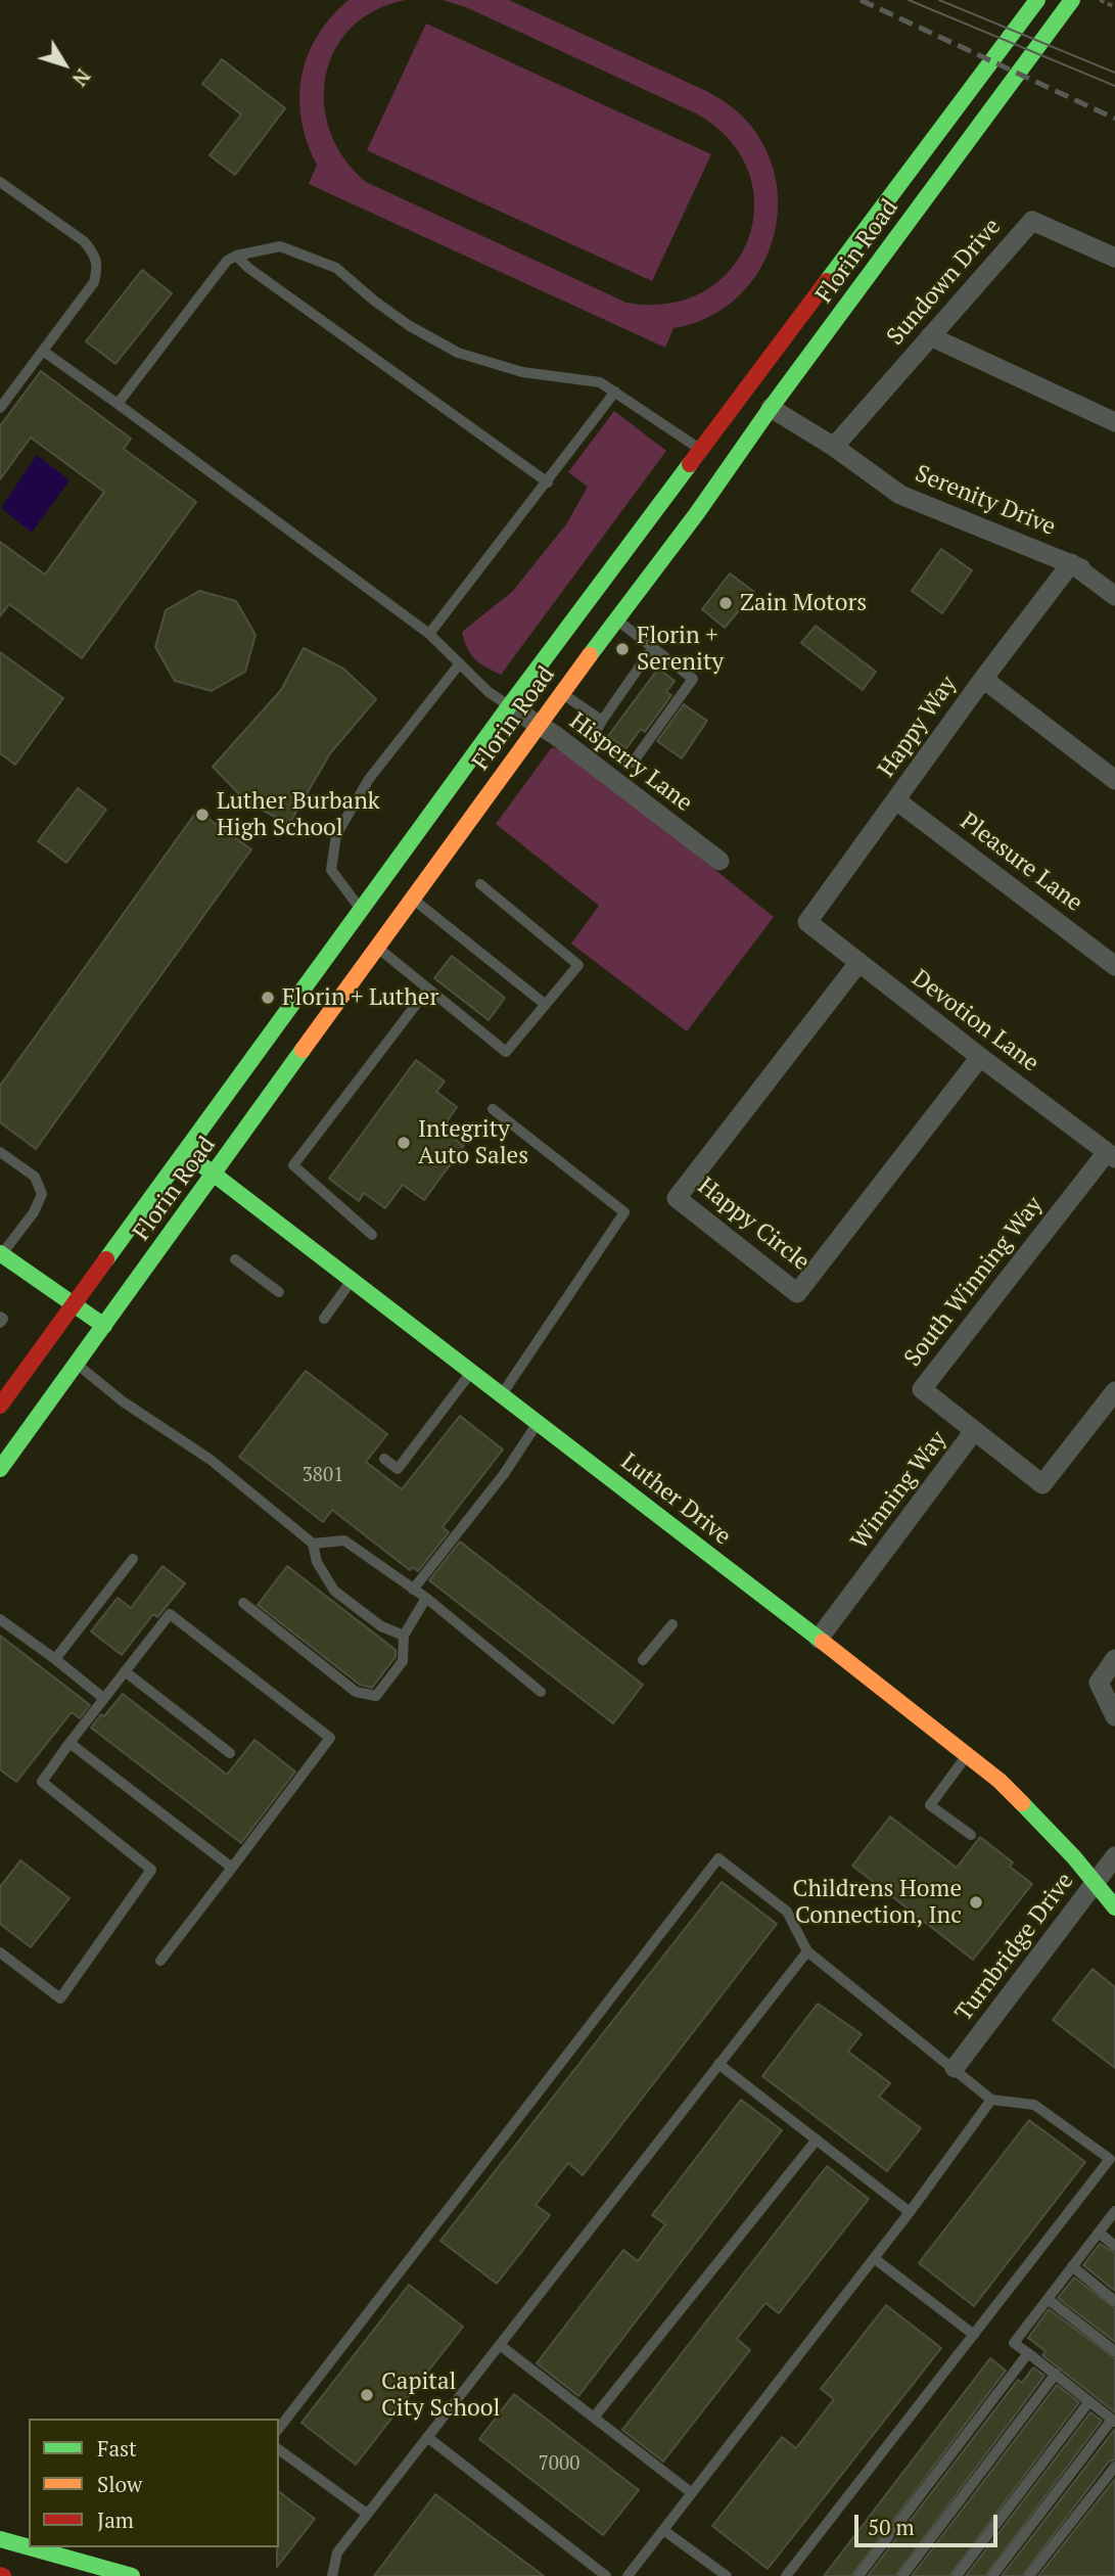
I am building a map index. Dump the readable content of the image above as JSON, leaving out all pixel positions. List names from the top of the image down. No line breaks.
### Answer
{"streets":{"main road":["Florin Road","Luther Drive"],"street":["Sundown Drive","Serenity Drive","Happy Way","Hisperry Lane","Pleasure Lane","Devotion Lane","Happy Circle","South Winning Way","Winning Way","Turnbridge Drive"]},"crossings":[["Florin Road","Serenity Drive"],["Florin Road","Hisperry Lane"],["Florin Road","Luther Drive"],["Sundown Drive","Serenity Drive"],["Serenity Drive","Happy Way"],["Happy Way","Pleasure Lane"],["Happy Way","Devotion Lane"],["Devotion Lane","Happy Circle"],["Devotion Lane","South Winning Way"],["South Winning Way","Winning Way"],["Winning Way","Luther Drive"],["Luther Drive","Turnbridge Drive"]],"places":["Zain Motors","Florin + Serenity","Luther Burbank High School","Florin + Luther","Integrity Auto Sales","Childrens Home Connection, Inc","Capital City School"],"house_numbers":["3801","7000"],"legend":["Fast","Slow","Jam"],"scale_bar":"50 m","north":"bottom right"}
